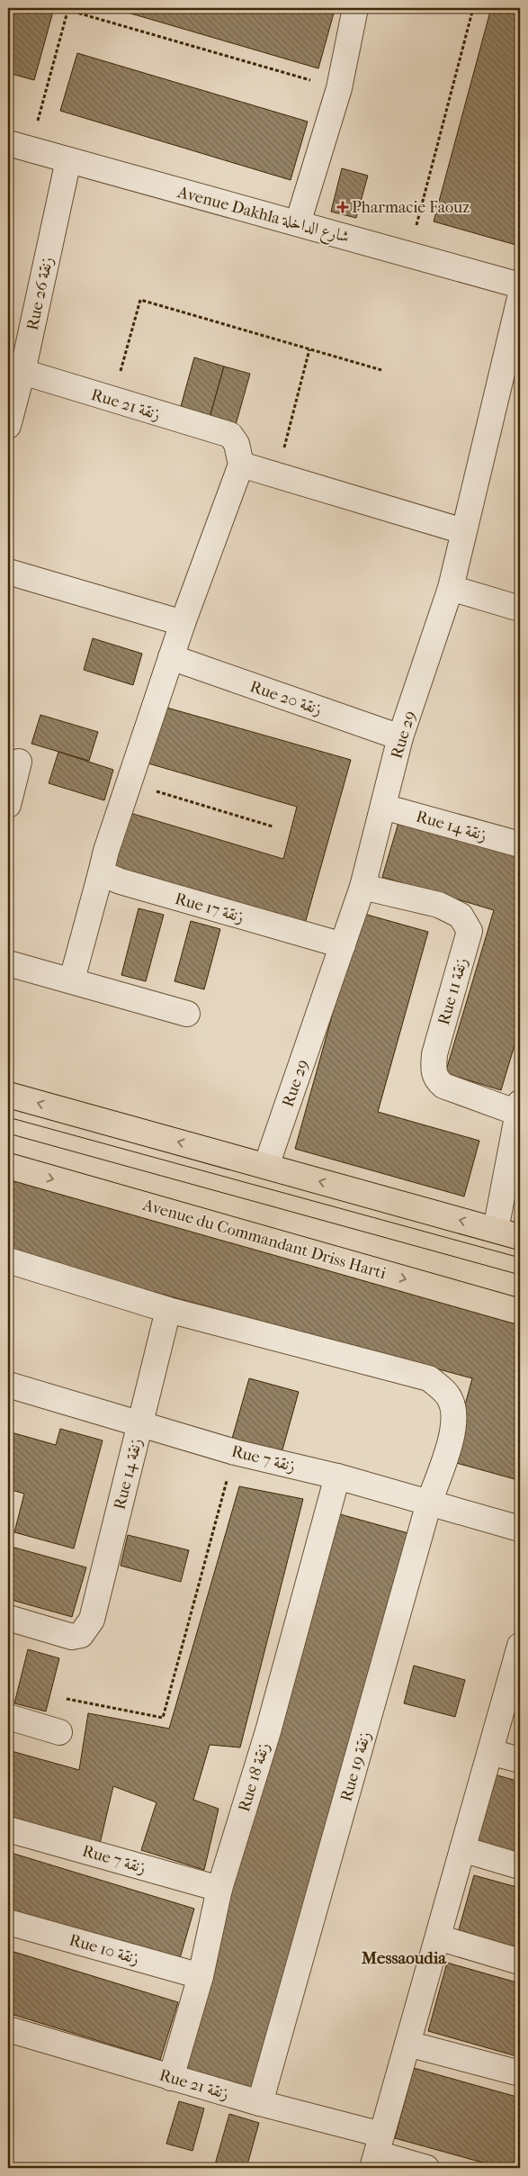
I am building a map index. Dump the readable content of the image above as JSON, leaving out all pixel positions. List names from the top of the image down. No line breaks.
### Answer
{"streets":{"main road":["Avenue du Commandant Driss Harti"],"street":["Avenue Dakhla شارع الداخلة","Rue 26 زنقة","Rue 21 زنقة","Rue 20 زنقة","Rue 29","Rue 14 زنقة","Rue 17 زنقة","Rue 11 زنقة","Rue 7 زنقة","Rue 19 زنقة","Rue 18 زنقة","Rue 10 زنقة"]},"crossings":[["Avenue Dakhla شارع الداخلة","Rue 26 زنقة"],["Rue 26 زنقة","Rue 21 زنقة"],["Rue 21 زنقة","Rue 19 زنقة"],["Rue 21 زنقة","Rue 18 زنقة"],["Rue 20 زنقة","Rue 29"],["Rue 29","Rue 14 زنقة"],["Rue 29","Rue 17 زنقة"],["Rue 29","Rue 11 زنقة"],["Rue 14 زنقة","Rue 7 زنقة"],["Rue 14 زنقة","Rue 19 زنقة"],["Rue 7 زنقة","Rue 19 زنقة"],["Rue 7 زنقة","Rue 18 زنقة"],["Rue 18 زنقة","Rue 10 زنقة"]],"districts":["Messaoudia"],"places":{"health":["Pharmacie Faouz"]}}
